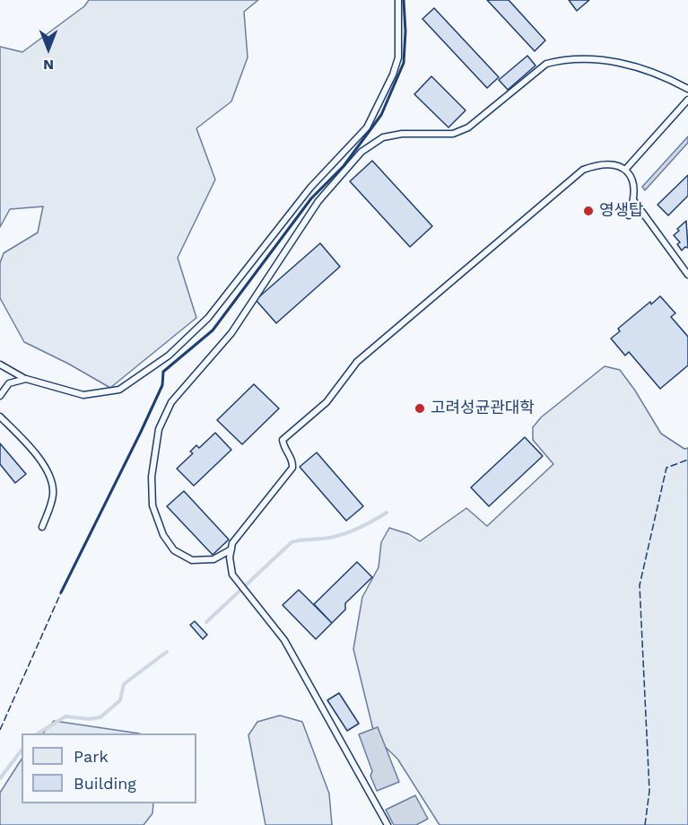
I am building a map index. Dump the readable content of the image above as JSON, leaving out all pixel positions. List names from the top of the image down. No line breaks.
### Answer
{"places":["영생탑","고려성균관대학"],"legend":["Park","Building"],"north":"bottom"}
